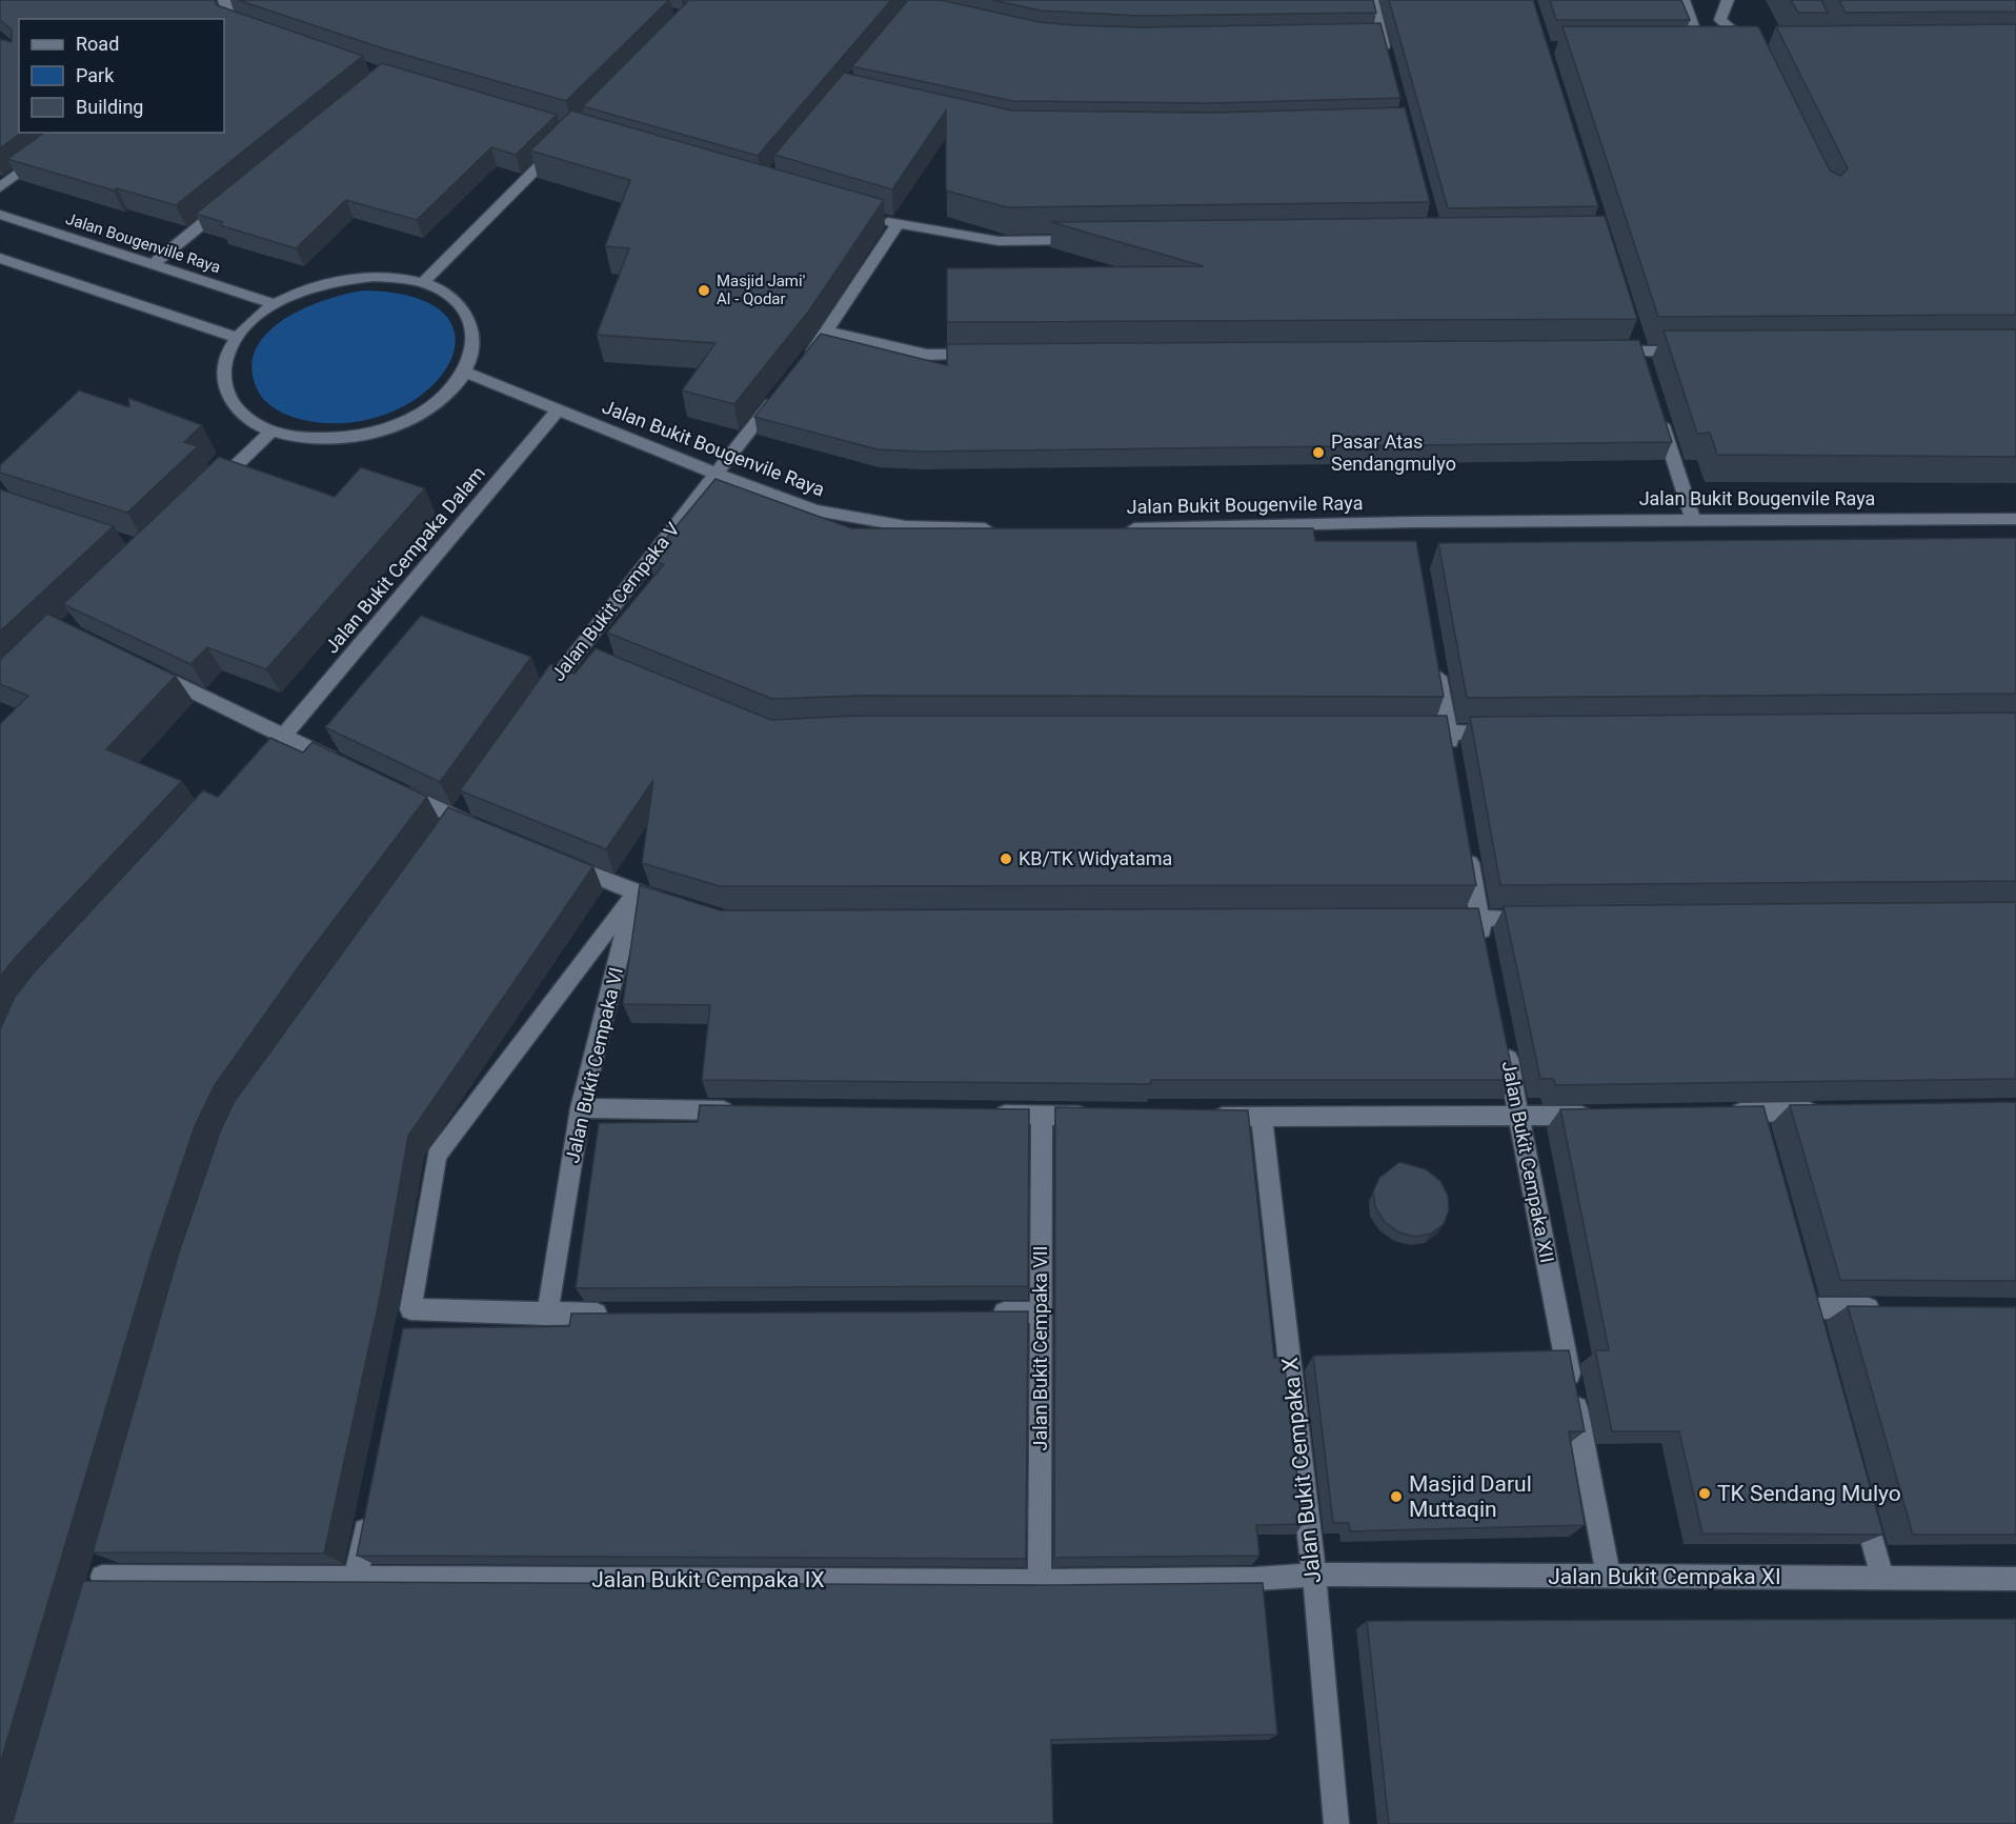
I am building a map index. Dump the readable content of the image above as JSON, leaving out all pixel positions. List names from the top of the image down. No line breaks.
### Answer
{"streets":{"street":["Jalan Bougenville Raya","Jalan Bukit Bougenvile Raya","Jalan Bukit Cempaka Dalam","Jalan Bukit Cempaka V","Jalan Bukit Cempaka VI","Jalan Bukit Cempaka XII","Jalan Bukit Cempaka VII","Jalan Bukit Cempaka X","Jalan Bukit Cempaka XI","Jalan Bukit Cempaka IX"]},"crossings":[["Jalan Bougenville Raya","Jalan Bukit Bougenvile Raya"],["Jalan Bukit Bougenvile Raya","Jalan Bukit Cempaka Dalam"],["Jalan Bukit Bougenvile Raya","Jalan Bukit Cempaka V"],["Jalan Bukit Cempaka XII","Jalan Bukit Cempaka XI"],["Jalan Bukit Cempaka VII","Jalan Bukit Cempaka IX"],["Jalan Bukit Cempaka X","Jalan Bukit Cempaka XI"],["Jalan Bukit Cempaka X","Jalan Bukit Cempaka IX"],["Jalan Bukit Cempaka XI","Jalan Bukit Cempaka IX"]],"places":["Masjid Jami' Al - Qodar","Pasar Atas Sendangmulyo","KB/TK Widyatama","TK Sendang Mulyo","Masjid Darul Muttaqin"],"legend":["Road","Park","Building"]}
